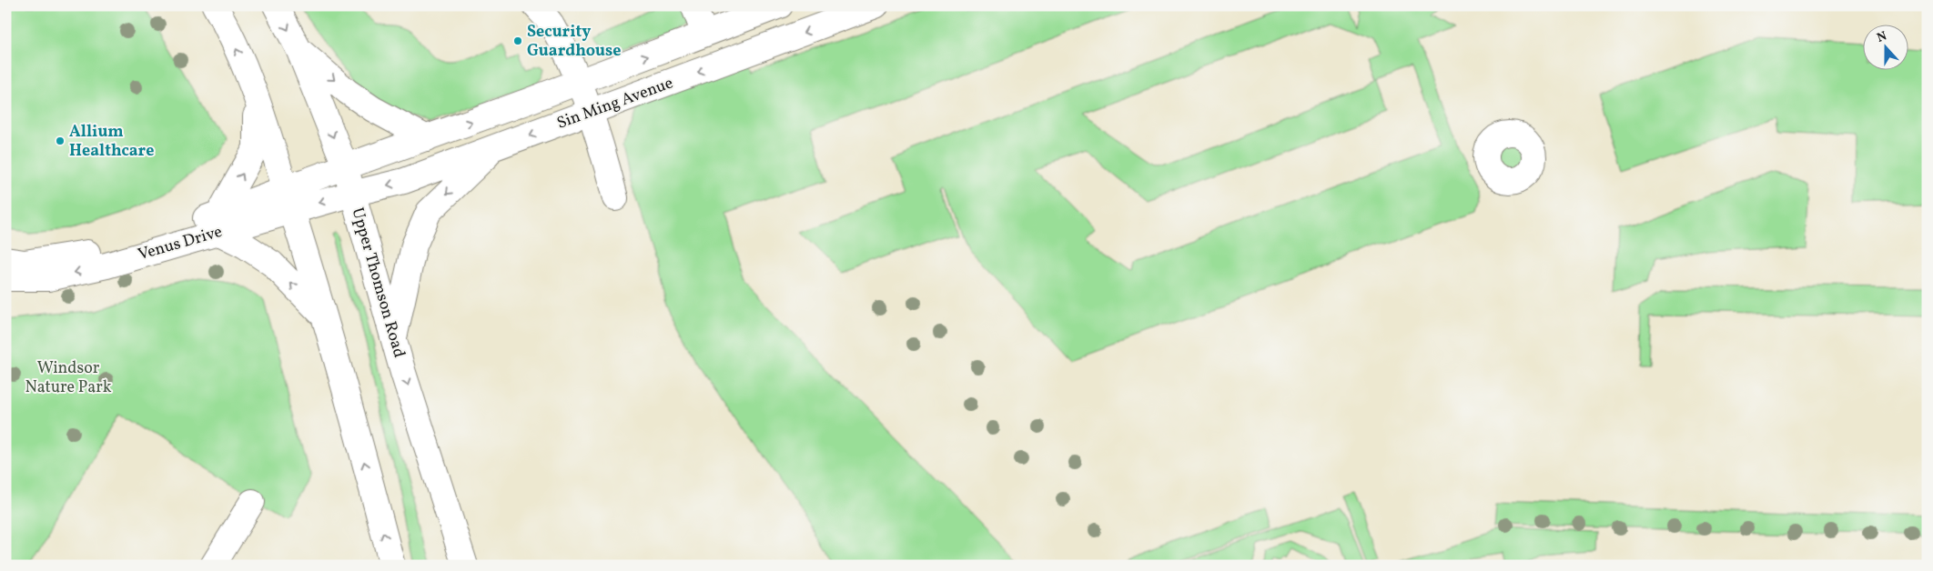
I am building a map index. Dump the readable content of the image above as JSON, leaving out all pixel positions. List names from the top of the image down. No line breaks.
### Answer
{"streets":{"main road":["Sin Ming Avenue","Venus Drive","Upper Thomson Road"]},"crossings":[["Sin Ming Avenue","Venus Drive"],["Sin Ming Avenue","Upper Thomson Road"],["Venus Drive","Upper Thomson Road"]],"parks":["Windsor Nature Park"],"places":["Security Guardhouse","Allium Healthcare"],"north":"top"}
